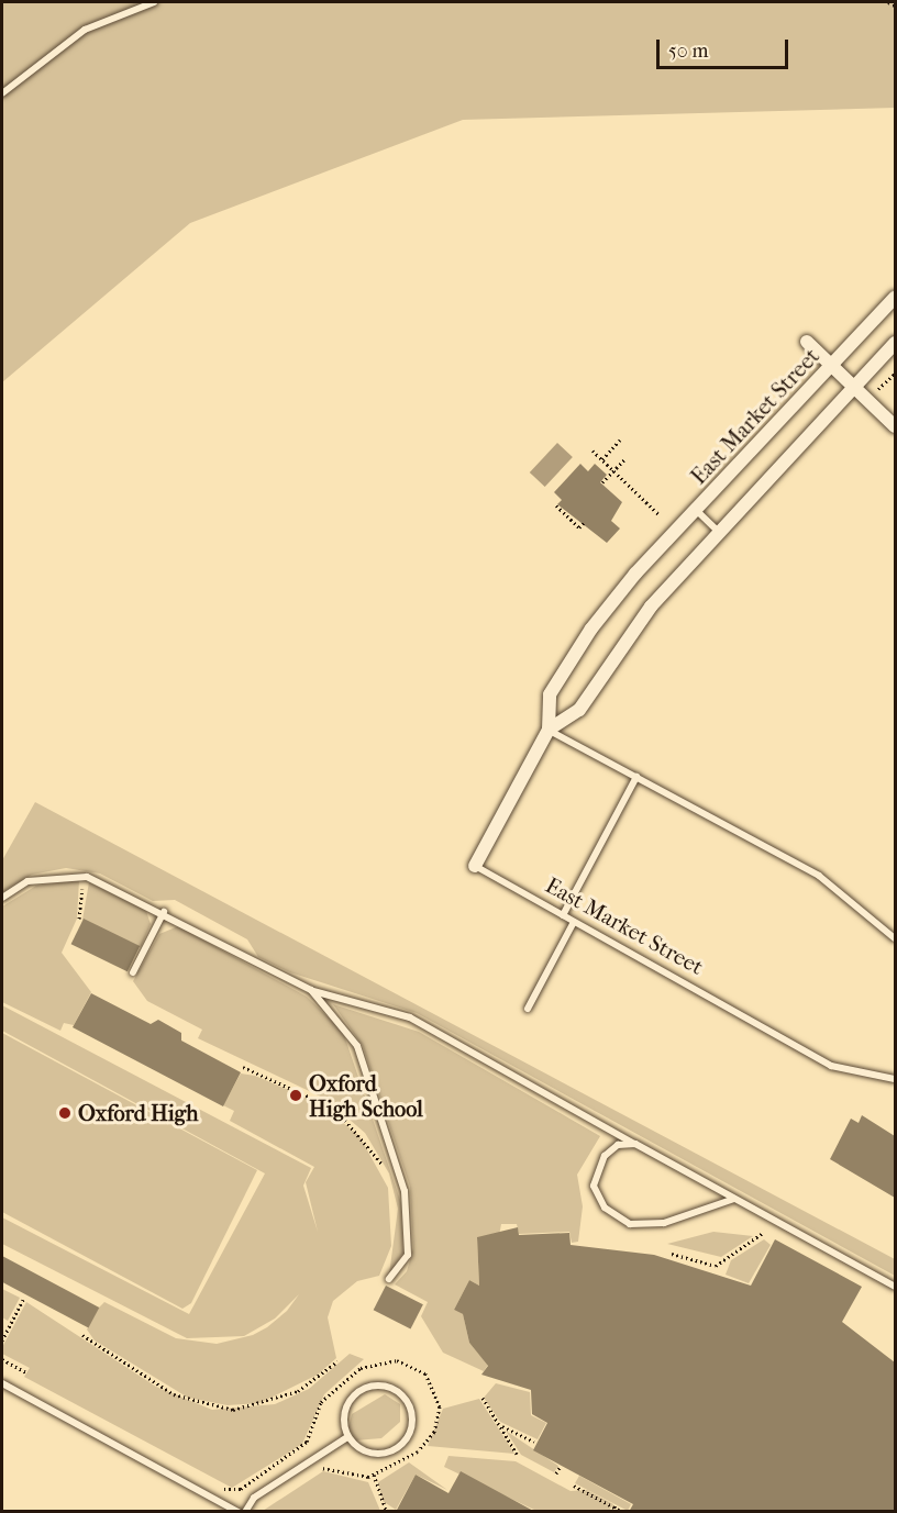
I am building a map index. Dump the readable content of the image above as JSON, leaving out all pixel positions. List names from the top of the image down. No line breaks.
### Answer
{"streets":{"street":["East Market Street"]},"places":["Oxford High School","Oxford High"],"scale_bar":"50 m"}
